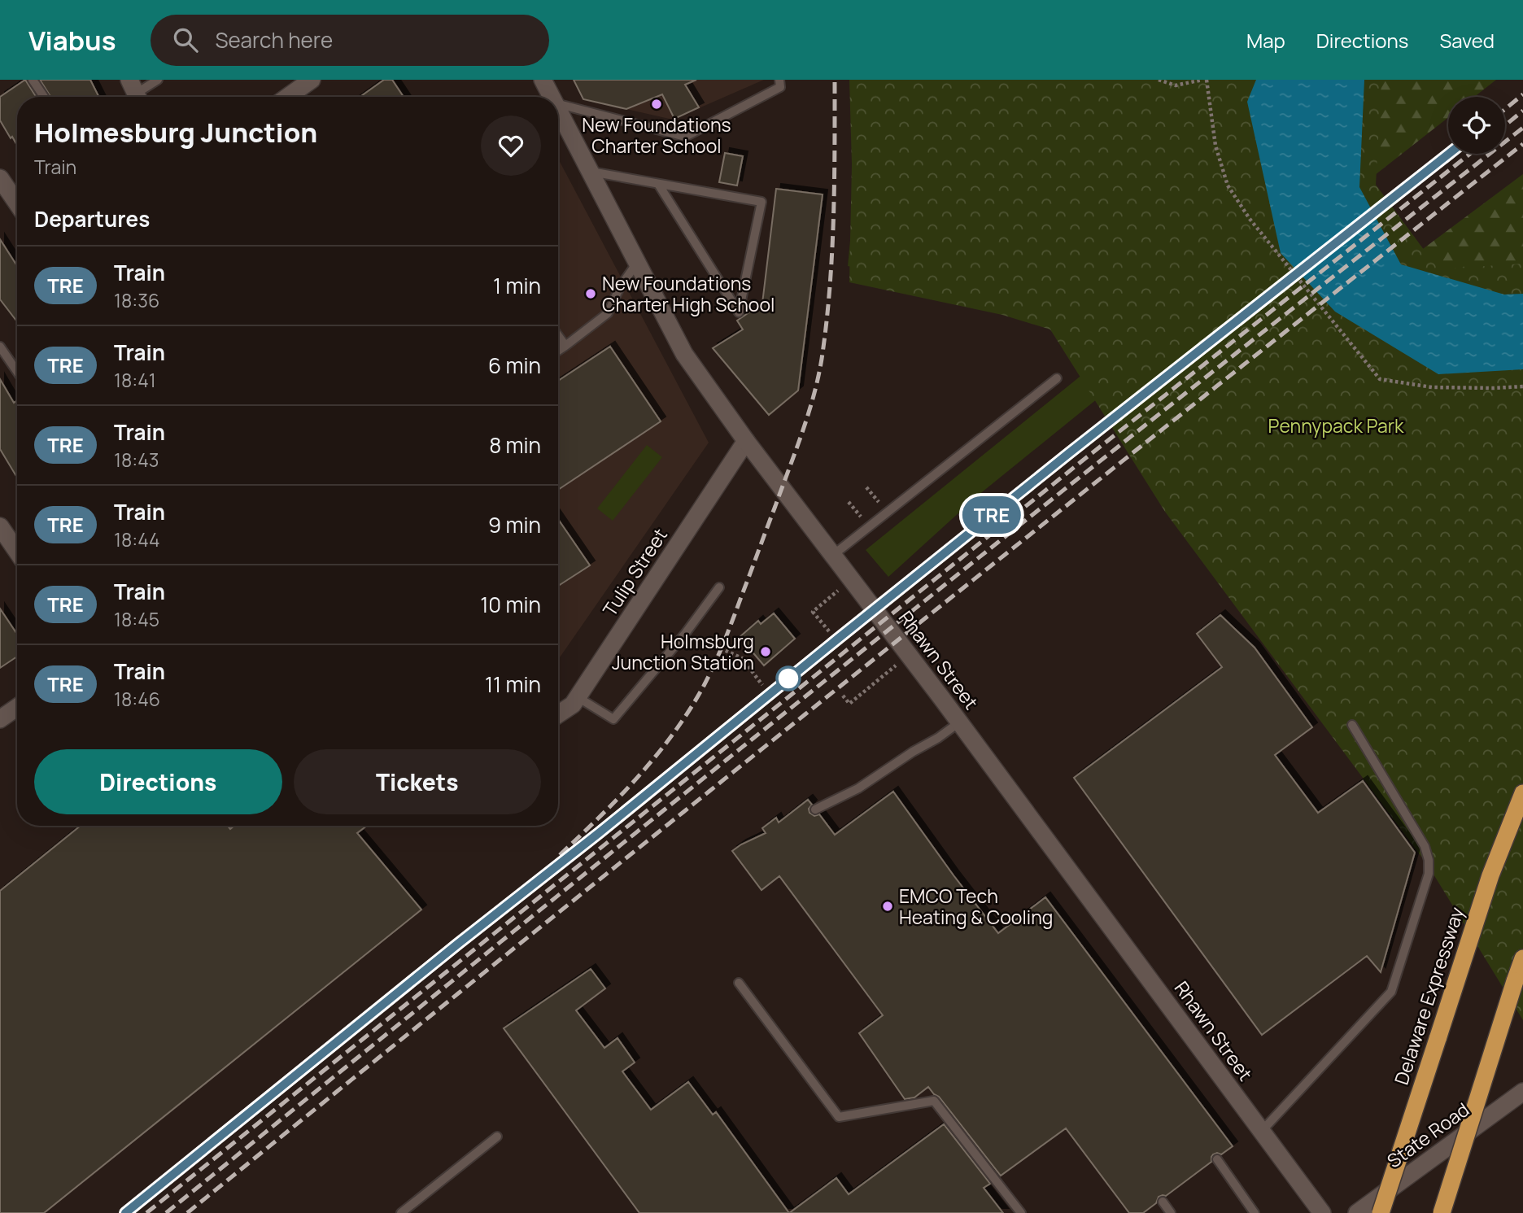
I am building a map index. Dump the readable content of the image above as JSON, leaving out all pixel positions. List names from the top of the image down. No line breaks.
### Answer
{"streets":{"highway":["Delaware Expressway"],"main road":["Tulip Street","Rhawn Street","State Road"]},"crossings":[["Tulip Street","Rhawn Street"]],"parks":["Pennypack Park"],"places":["New Foundations Charter School","New Foundations Charter High School","Holmsburg Junction Station","EMCO Tech Heating & Cooling"],"page":{"header":"Viabus","search":"Search here","nav":["Map","Directions","Saved"],"on_map":"TRE","heading":[["Holmesburg Junction","Train"],"Departures"],"list":[{"mark":"TRE","name":"Train","note":"18:36","value":"1 min"},{"mark":"TRE","name":"Train","note":"18:41","value":"6 min"},{"mark":"TRE","name":"Train","note":"18:43","value":"8 min"},{"mark":"TRE","name":"Train","note":"18:44","value":"9 min"},{"mark":"TRE","name":"Train","note":"18:45","value":"10 min"},{"mark":"TRE","name":"Train","note":"18:46","value":"11 min"}],"buttons":["Directions","Tickets"]}}
